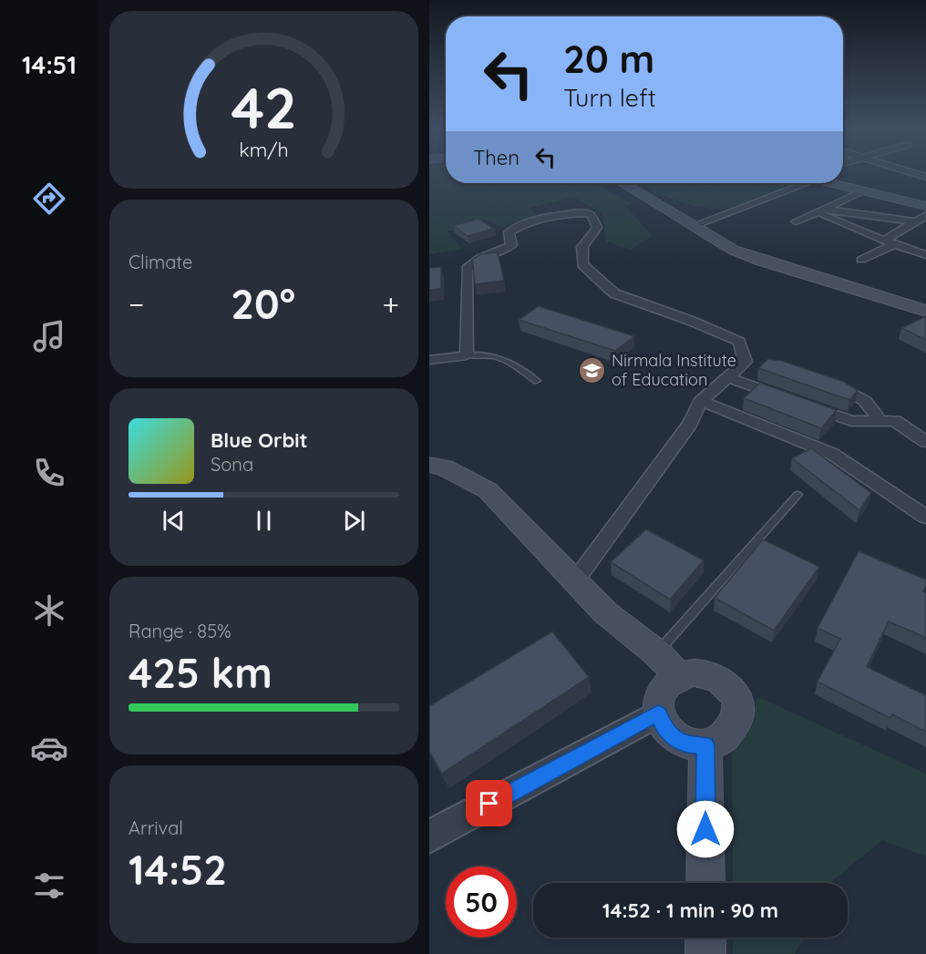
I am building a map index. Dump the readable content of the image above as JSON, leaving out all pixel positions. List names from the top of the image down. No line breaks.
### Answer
{"places":{"school or university":["Nirmala Institute of Education"]},"page":{"tabs":"14:51","turn":["20 m","Turn left"],"then":"Then","tile":["Climate",["Range · 85%","425 km"],["Arrival","14:52"]],"heat":["−","20°","+"],"song":["Blue Orbit","Sona"],"limit":"50","trip":"14:52 · 1 min · 90 m","gauge":["42","km/h"]}}
